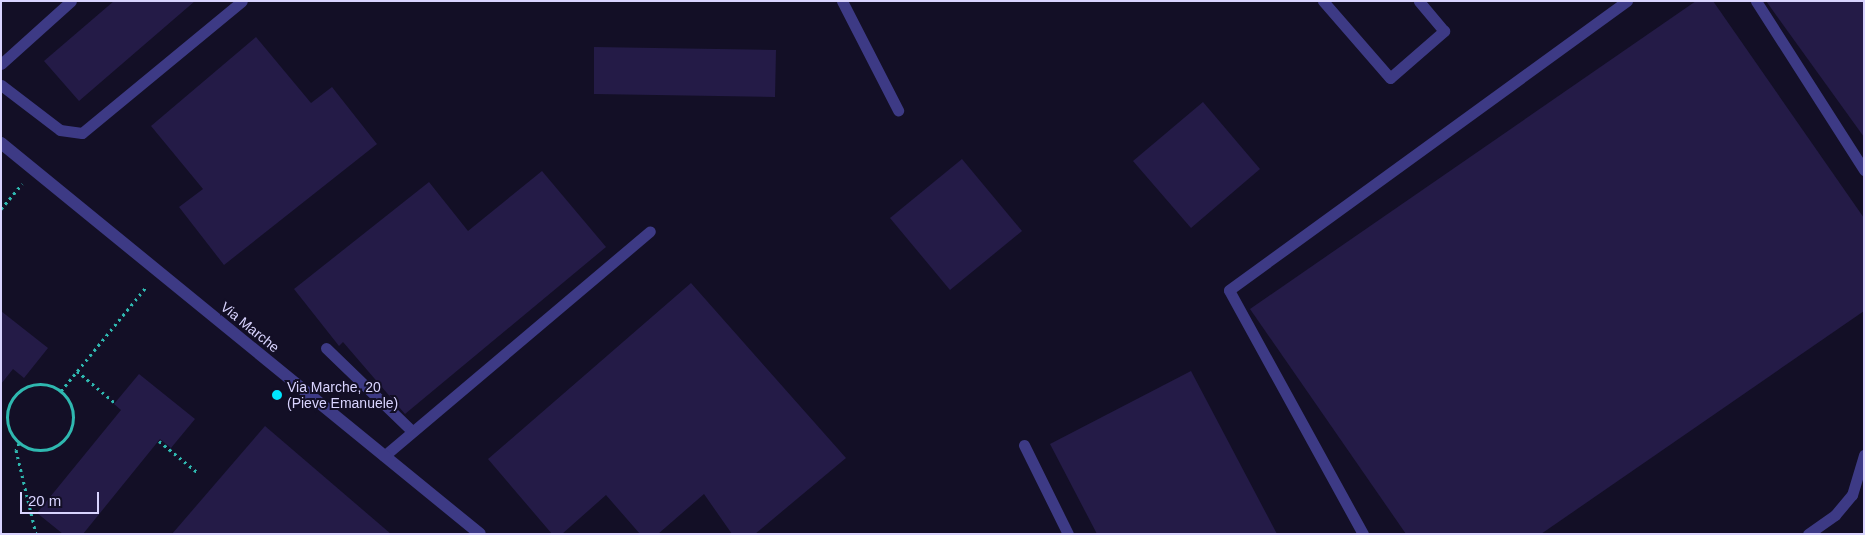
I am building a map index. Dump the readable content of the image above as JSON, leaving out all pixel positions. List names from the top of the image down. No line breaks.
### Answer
{"streets":{"street":["Via Marche"]},"places":["Via Marche, 20 (Pieve Emanuele)"],"scale_bar":"20 m"}
